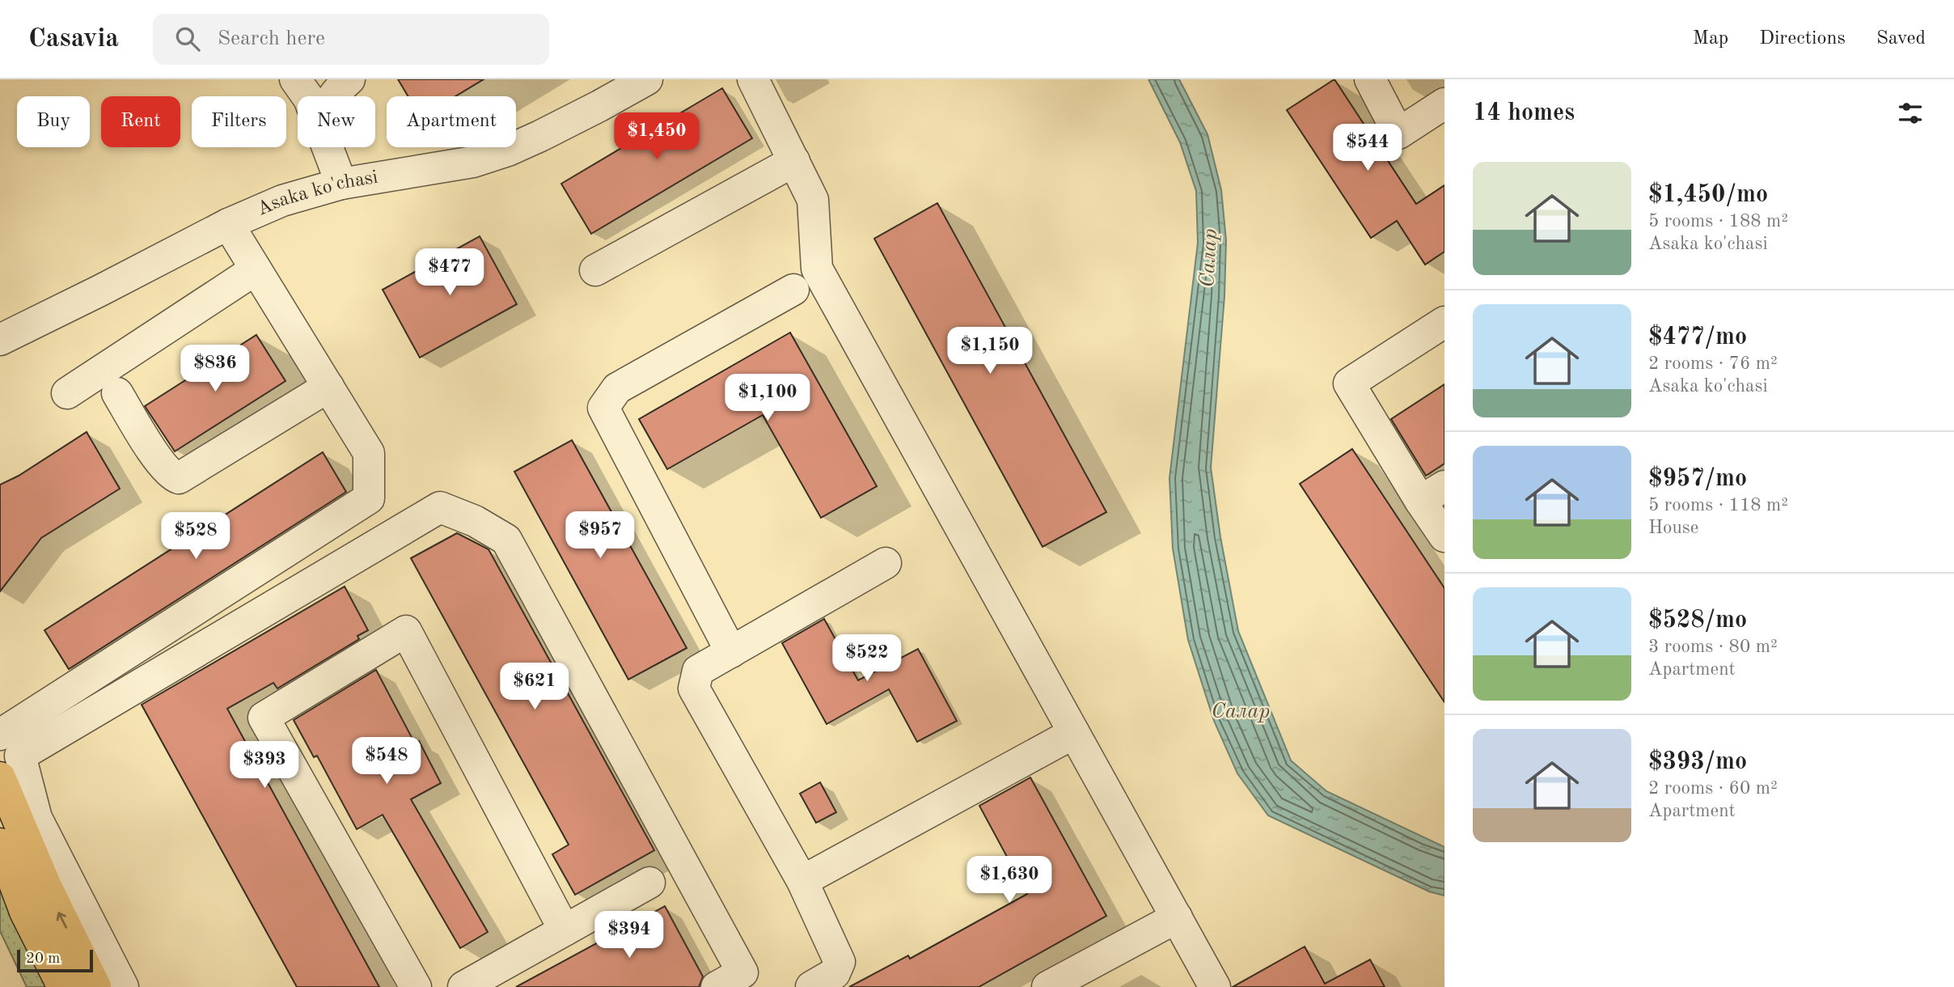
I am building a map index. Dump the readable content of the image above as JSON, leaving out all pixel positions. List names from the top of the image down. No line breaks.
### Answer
{"streets":{"street":["Asaka ko'chasi"]},"water":["Салар"],"scale_bar":"20 m","page":{"header":"Casavia","search":"Search here","nav":["Map","Directions","Saved"],"heading":"14 homes","chip":["Buy","Rent","Filters","New","Apartment"],"price":["$1,450","$544","$477","$1,150","$836","$1,100","$957","$528","$522","$621","$548","$393","$1,630","$394"],"list":[{"name":"$1,450/mo","note":"5 rooms · 188 m² · Asaka ko'chasi"},{"name":"$477/mo","note":"2 rooms · 76 m² · Asaka ko'chasi"},{"name":"$957/mo","note":"5 rooms · 118 m² · House"},{"name":"$528/mo","note":"3 rooms · 80 m² · Apartment"},{"name":"$393/mo","note":"2 rooms · 60 m² · Apartment"}],"scale":"20 m"}}
